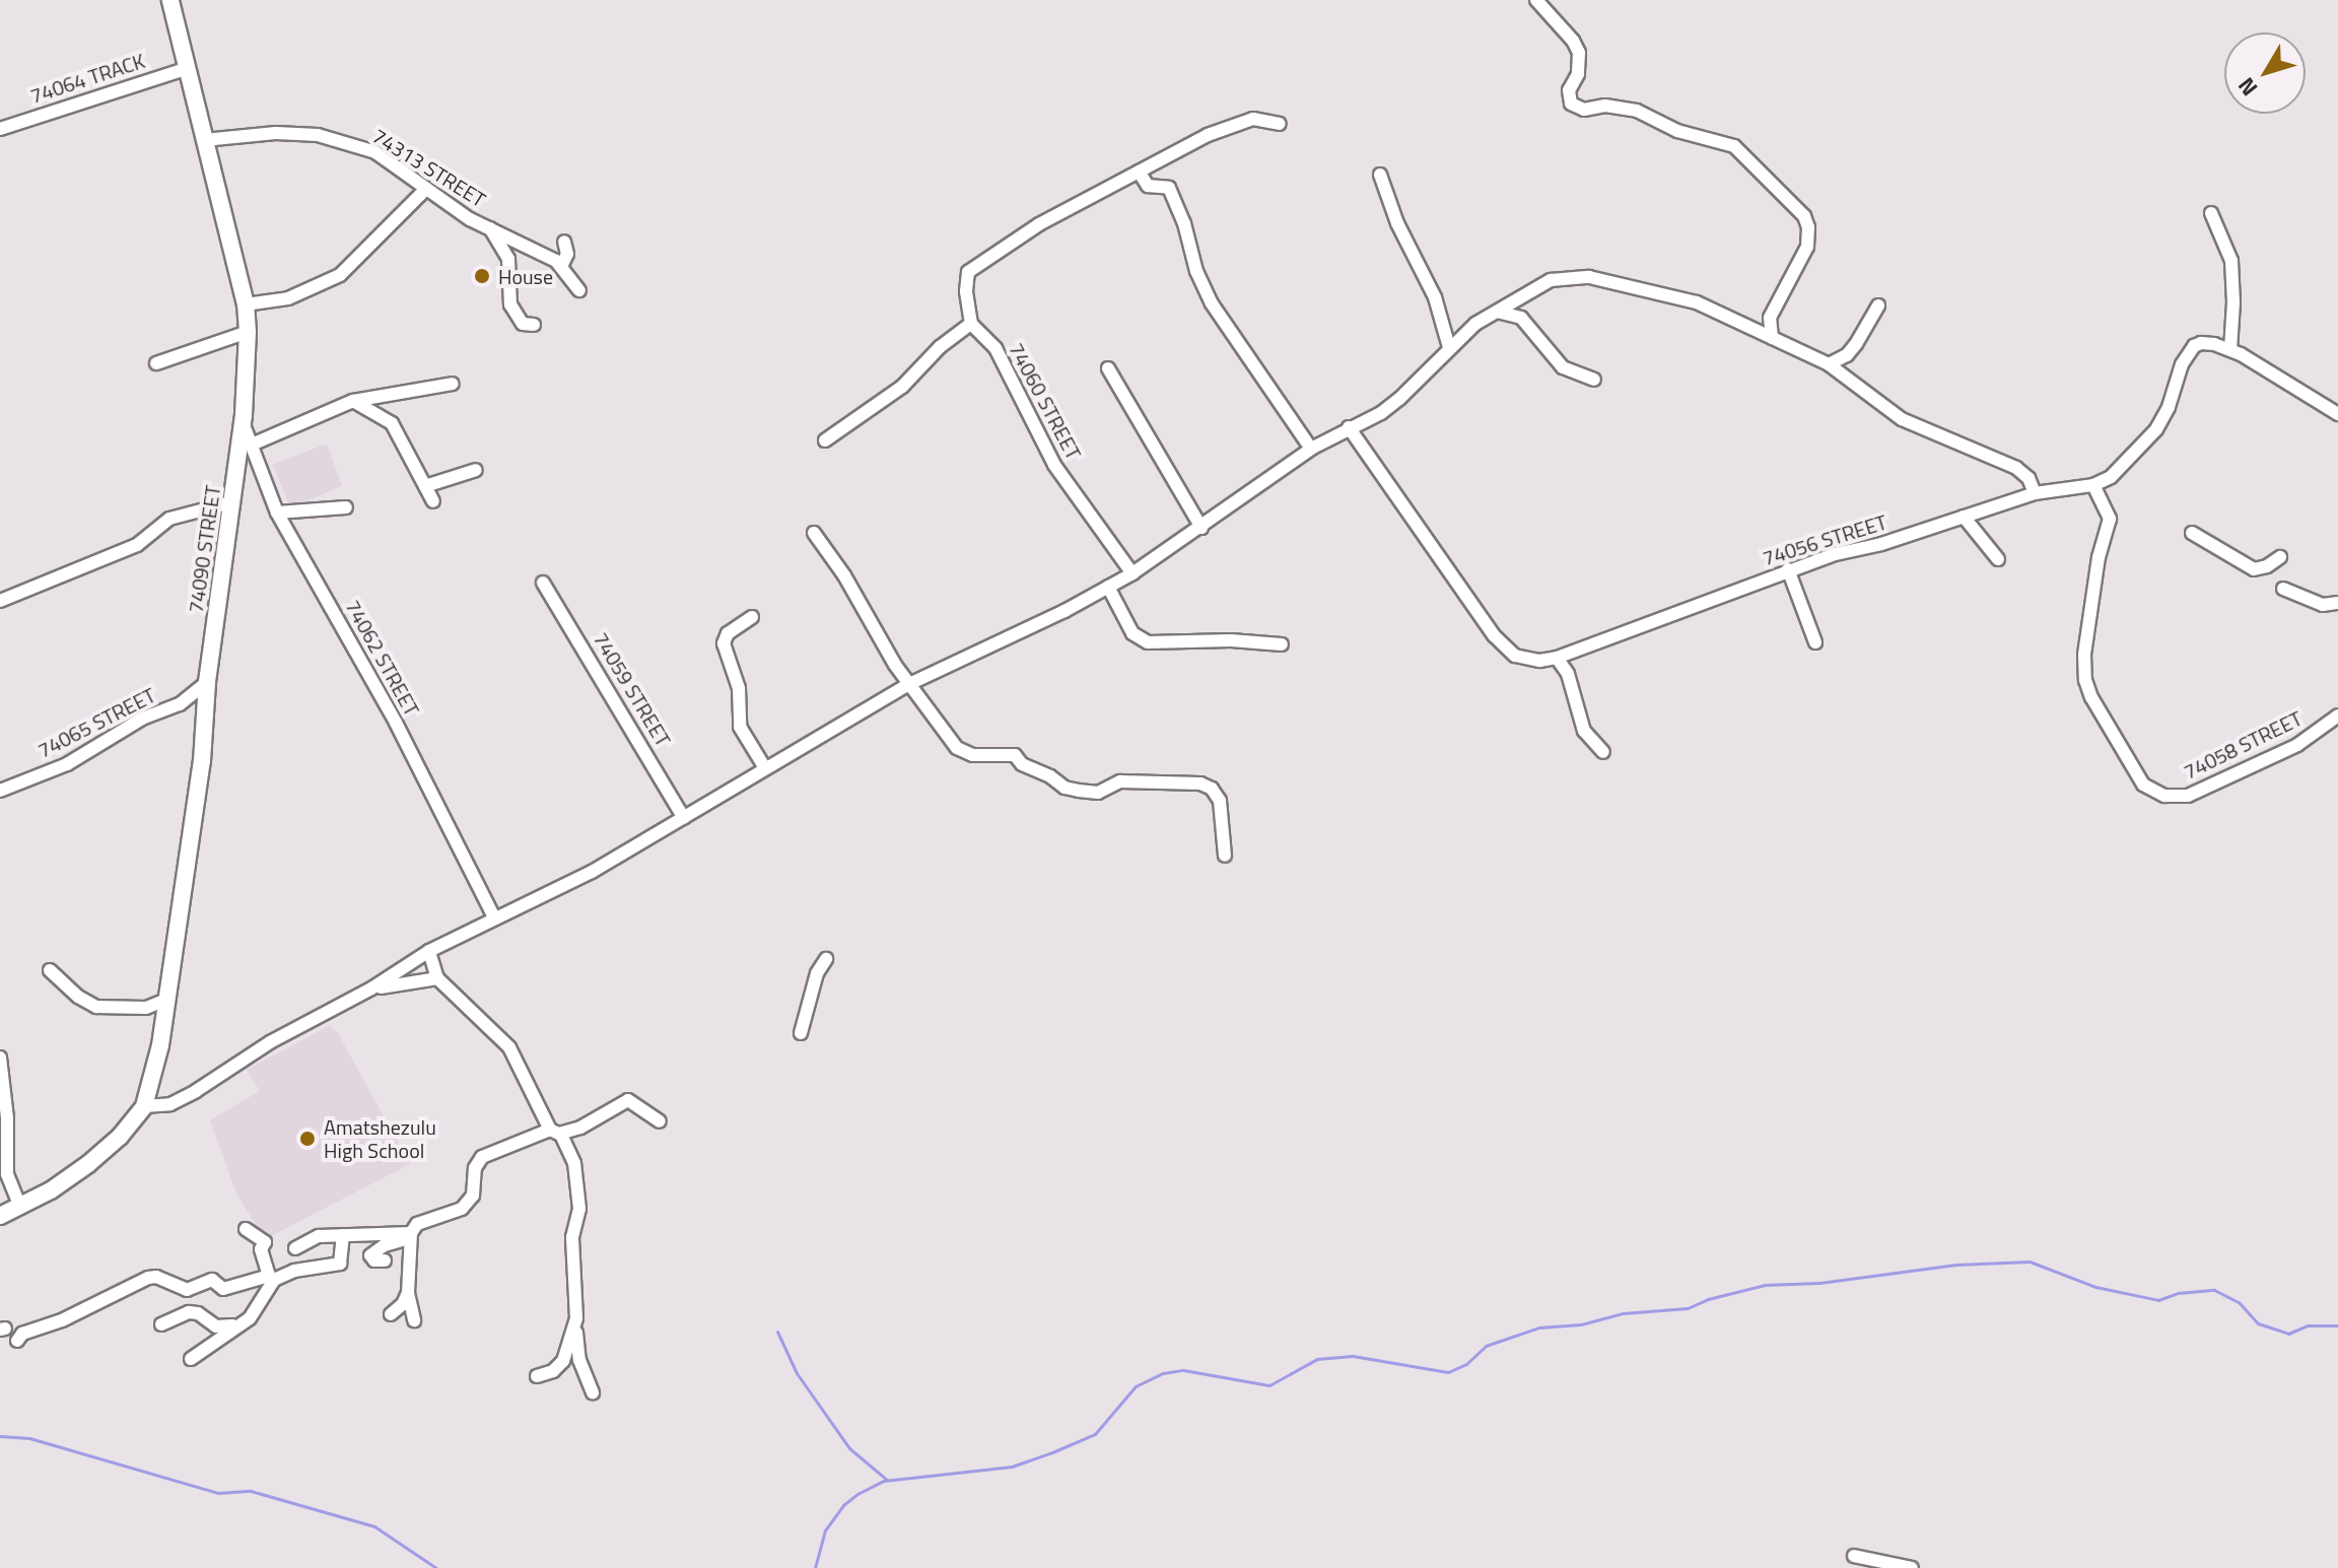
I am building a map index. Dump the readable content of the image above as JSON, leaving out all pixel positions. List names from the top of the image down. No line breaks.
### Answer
{"streets":{"street":["74064 TRACK","74313 STREET","74060 STREET","74056 STREET","74090 STREET","74062 STREET","74059 STREET","74065 STREET","74058 STREET"]},"crossings":[["74064 TRACK","74090 STREET"],["74313 STREET","74090 STREET"],["74056 STREET","74058 STREET"],["74090 STREET","74062 STREET"],["74090 STREET","74065 STREET"]],"places":["House","Amatshezulu High School"],"north":"bottom left"}
